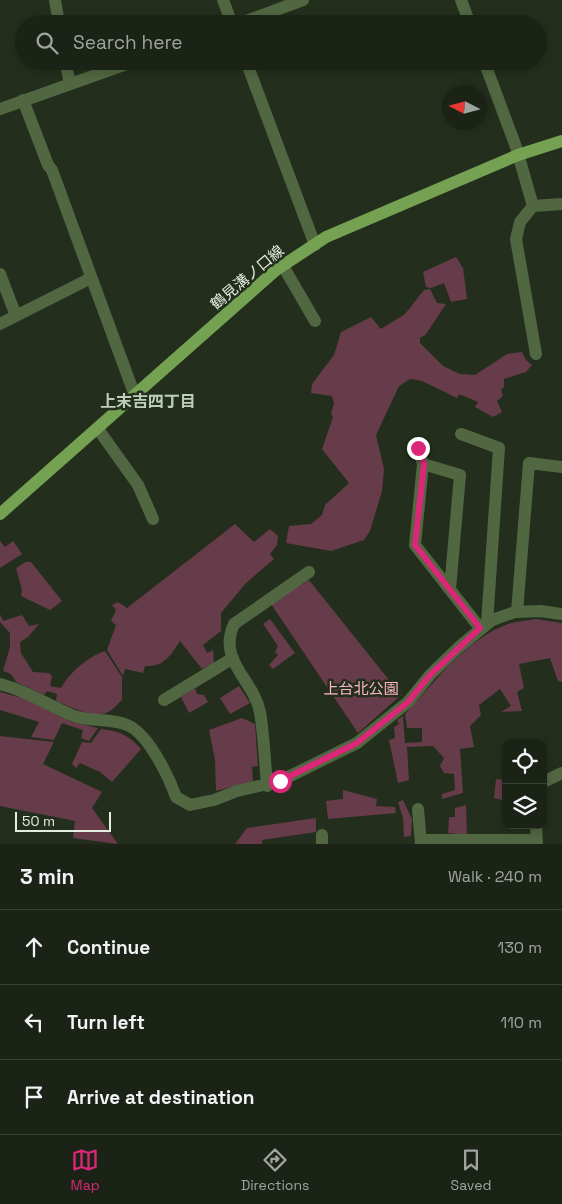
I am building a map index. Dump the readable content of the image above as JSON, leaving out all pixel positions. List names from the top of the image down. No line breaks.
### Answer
{"streets":{"main road":["鶴見溝ノ口線"]},"districts":["上末吉四丁目"],"parks":["上台北公園"],"scale_bar":"50 m","north":"left","page":{"search":"Search here","scale":"50 m","heading":["3 min","Walk · 240 m"],"list":[["Continue","130 m"],["Turn left","110 m"],"Arrive at destination"],"nav":["Map","Directions","Saved"]}}
